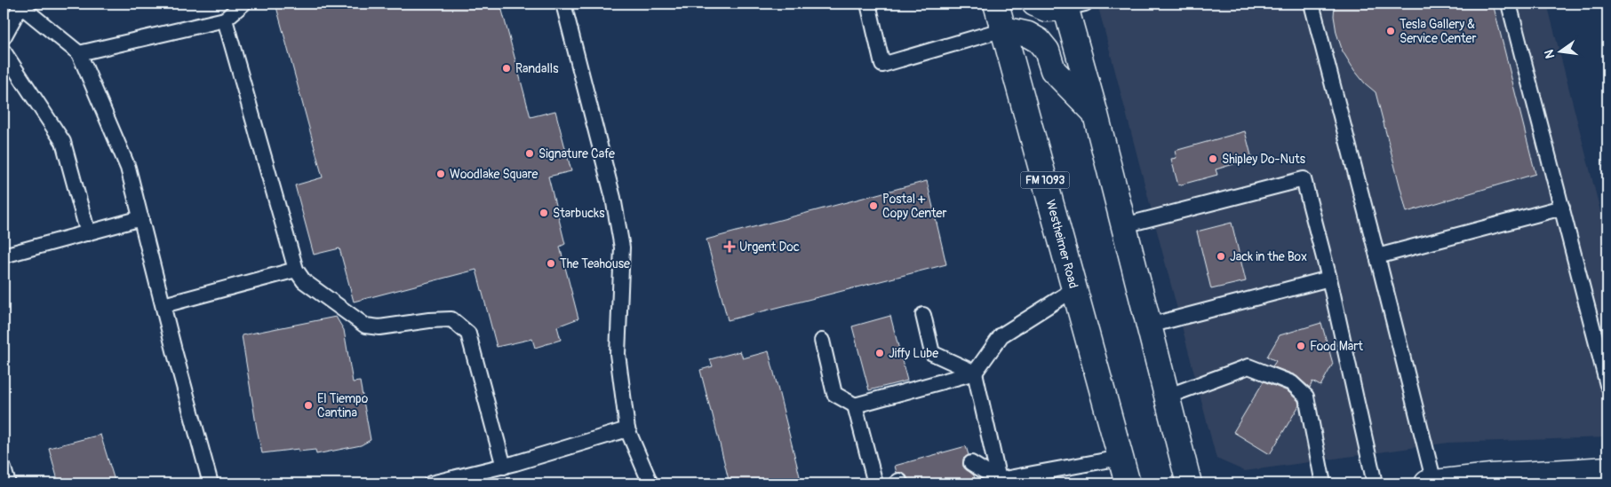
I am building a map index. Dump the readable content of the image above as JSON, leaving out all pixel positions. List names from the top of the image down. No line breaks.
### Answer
{"streets":{"main road":["FM 1093","Westheimer Road"]},"places":{"other":["Tesla Gallery & Service Center","Randalls","Signature Cafe","Shipley Do-Nuts","Woodlake Square","Postal + Copy Center","Starbucks","Jack in the Box","The Teahouse","Food Mart","Jiffy Lube","El Tiempo Cantina"],"health":["Urgent Doc"]},"north":"left"}
